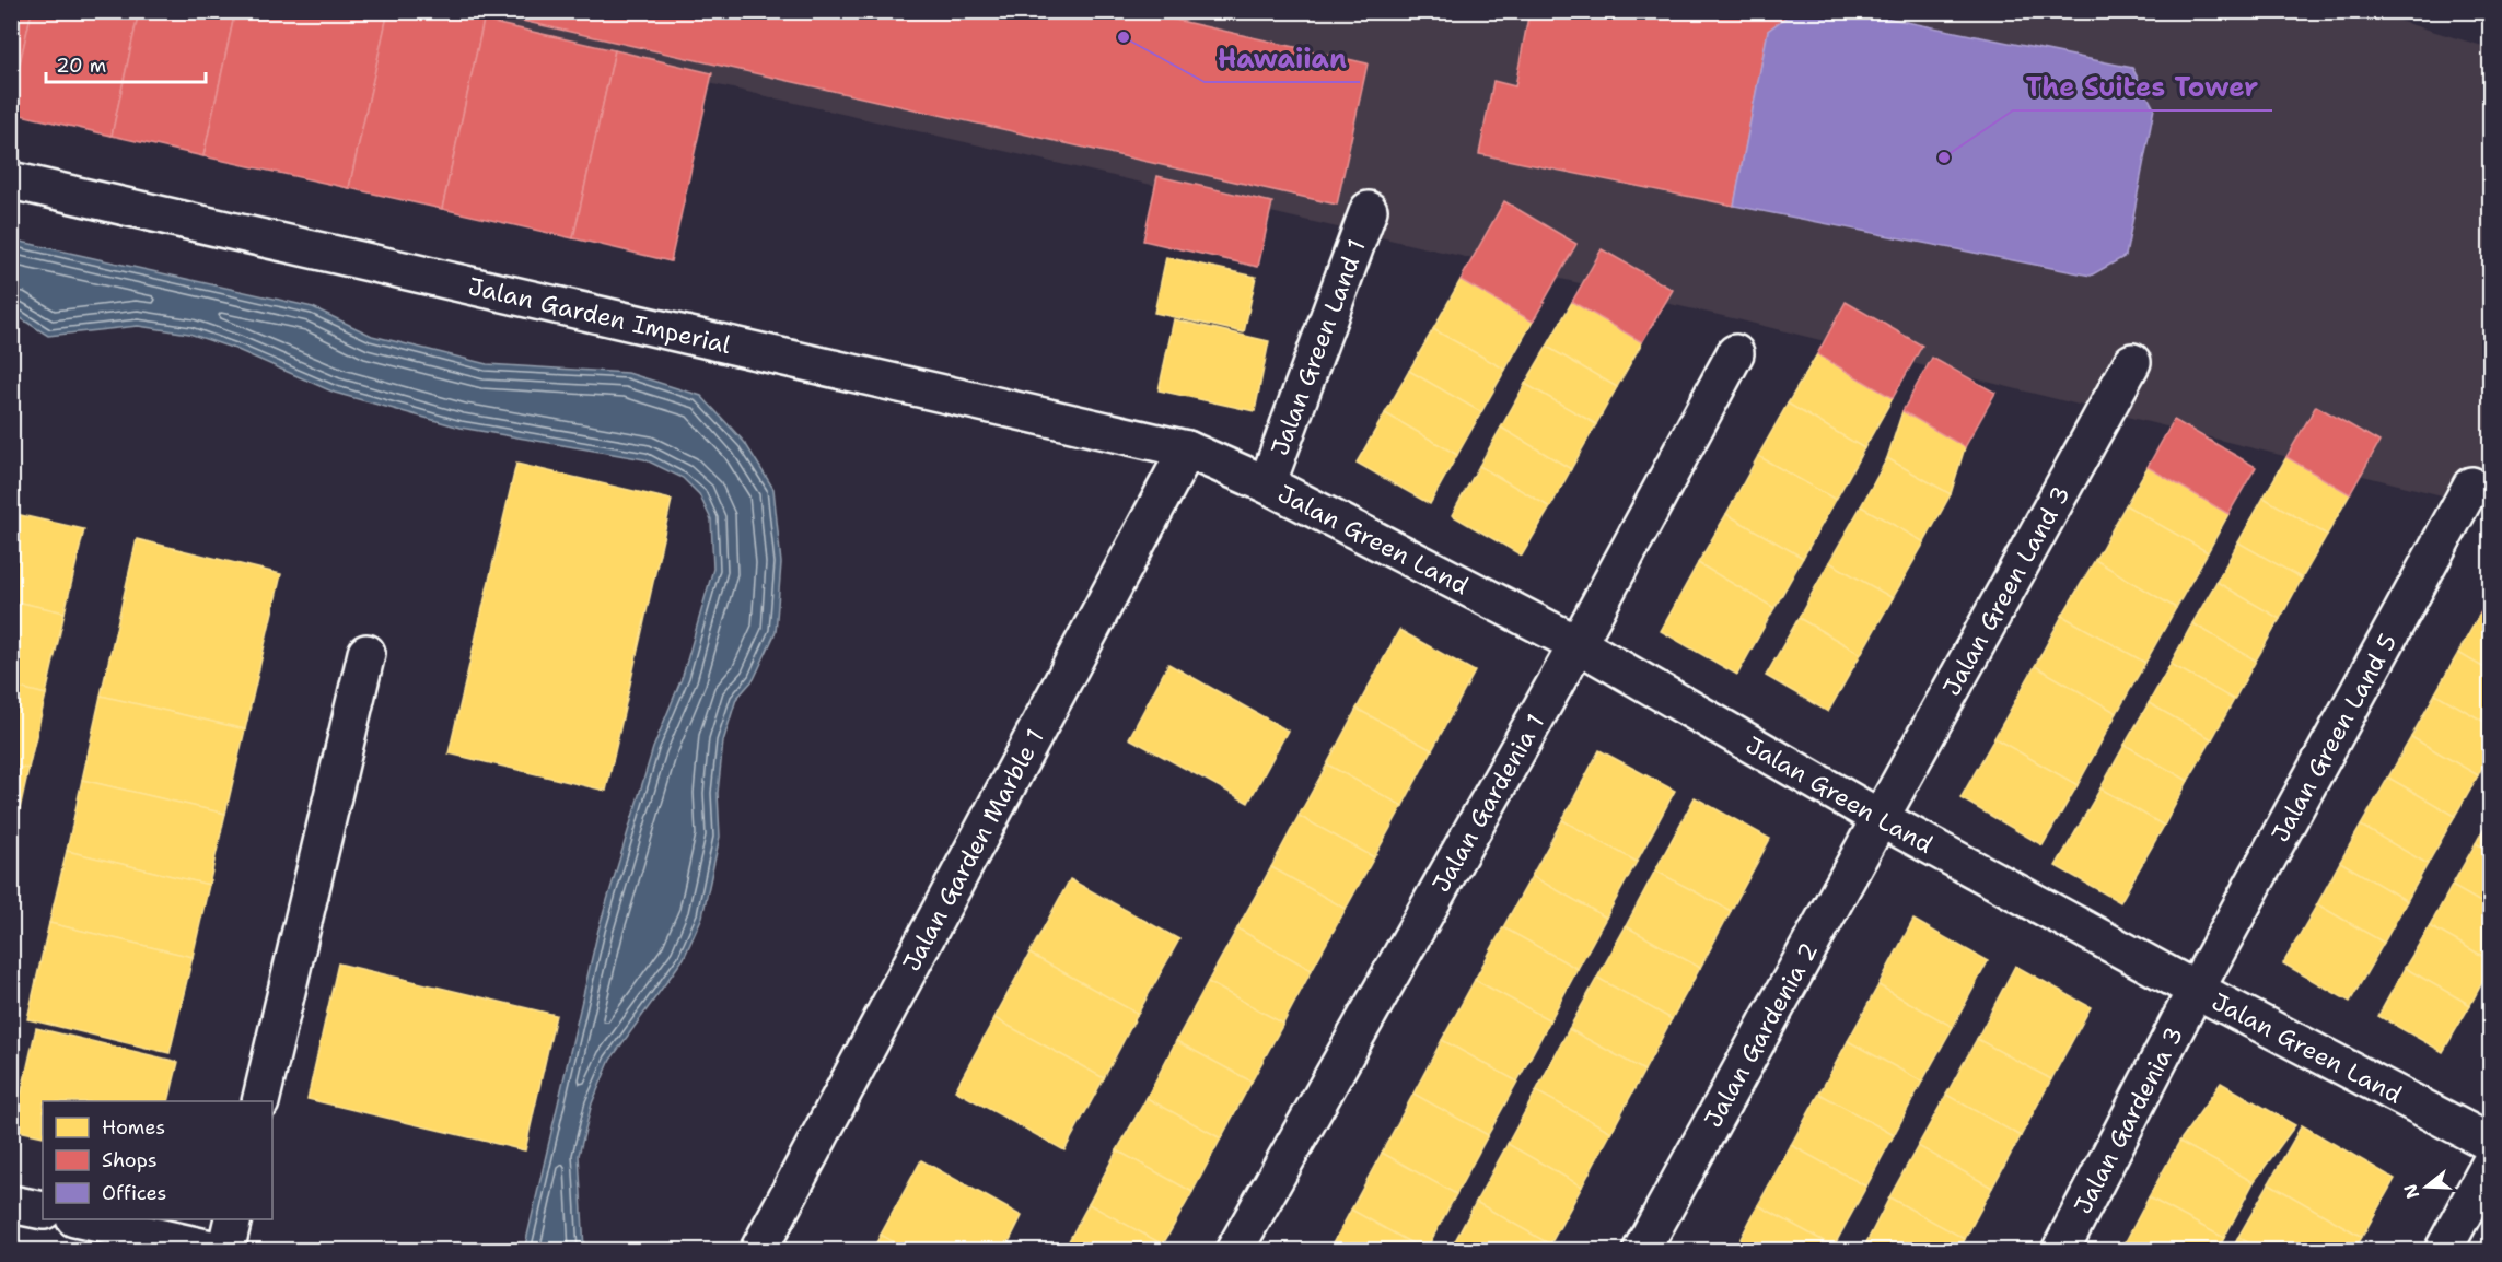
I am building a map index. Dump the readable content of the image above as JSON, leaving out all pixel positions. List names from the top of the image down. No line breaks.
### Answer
{"streets":{"street":["Jalan Garden Imperial","Jalan Green Land 1","Jalan Green Land","Jalan Green Land 3","Jalan Green Land 5","Jalan Gardenia 1","Jalan Garden Marble 1","Jalan Gardenia 2","Jalan Gardenia 3"]},"crossings":[["Jalan Garden Imperial","Jalan Green Land"],["Jalan Garden Imperial","Jalan Garden Marble 1"],["Jalan Green Land 1","Jalan Green Land"],["Jalan Green Land","Jalan Green Land 3"],["Jalan Green Land","Jalan Green Land 5"],["Jalan Green Land","Jalan Gardenia 1"],["Jalan Green Land","Jalan Garden Marble 1"],["Jalan Green Land","Jalan Gardenia 2"],["Jalan Green Land","Jalan Gardenia 3"],["Jalan Green Land 3","Jalan Gardenia 2"],["Jalan Green Land 5","Jalan Gardenia 3"]],"places":["Hawaiian","The Suites Tower"],"legend":["Homes","Shops","Offices"],"scale_bar":"20 m","north":"left"}
